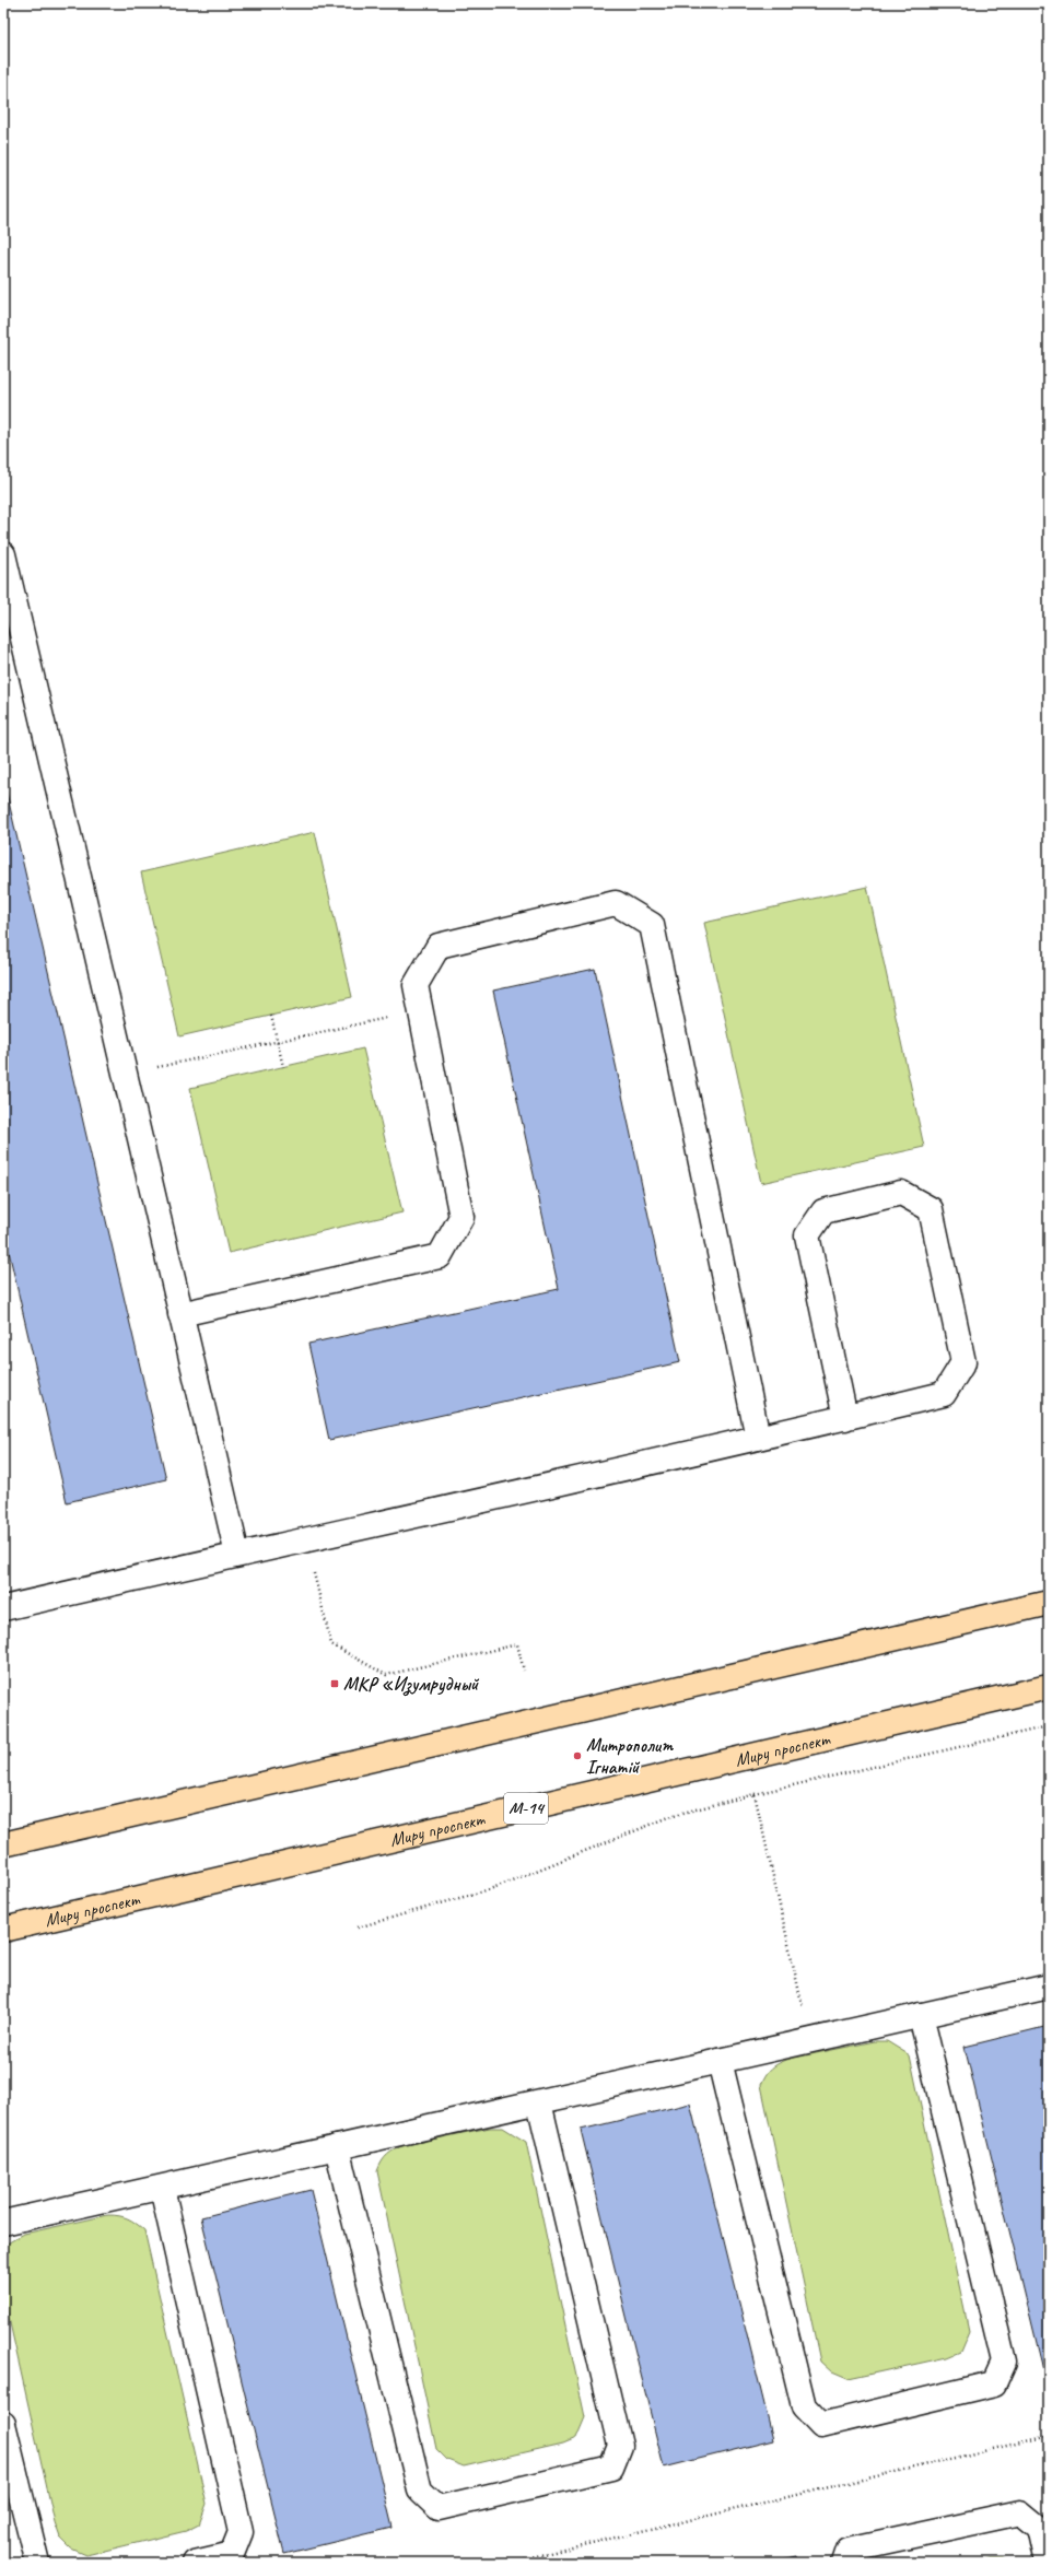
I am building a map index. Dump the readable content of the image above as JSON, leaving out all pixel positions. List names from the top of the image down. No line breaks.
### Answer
{"streets":{"highway":["Миру проспект","М-14"]},"places":{"transit":["МКР «Изумрудный"],"other":["Митрополит Ігнатій"]}}
